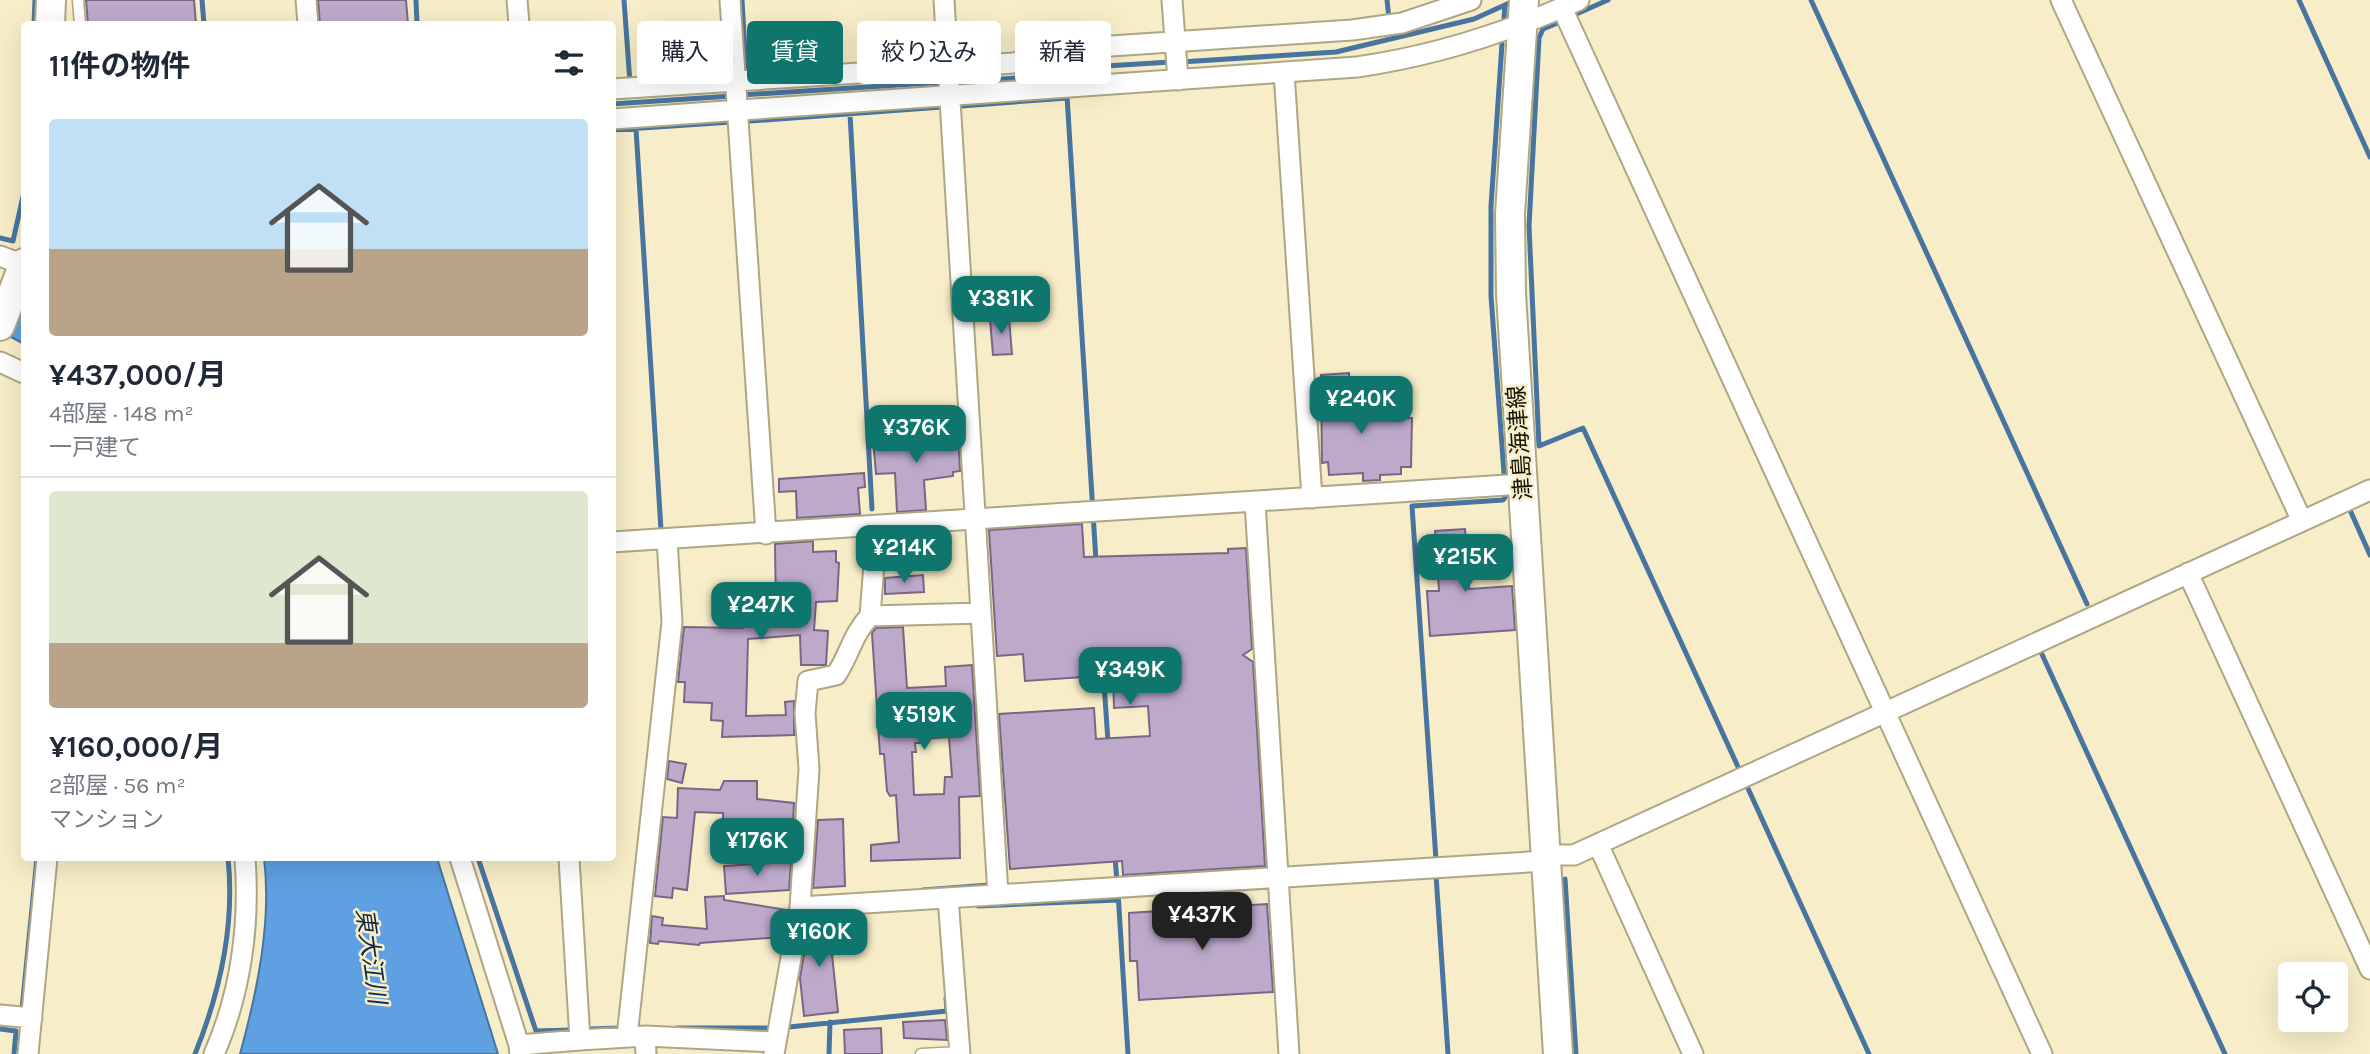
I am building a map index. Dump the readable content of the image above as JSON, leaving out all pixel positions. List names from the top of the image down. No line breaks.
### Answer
{"streets":{"main road":["津島海津線"]},"water":["東大江川"],"page":{"chip":["購入","賃貸","絞り込み","新着"],"heading":"11件の物件","list":[{"name":"¥437,000/月","note":"4部屋 · 148 m² · 一戸建て"},{"name":"¥160,000/月","note":"2部屋 · 56 m² · マンション"}],"price":["¥381K","¥240K","¥376K","¥214K","¥215K","¥247K","¥349K","¥519K","¥176K","¥437K","¥160K"]}}
